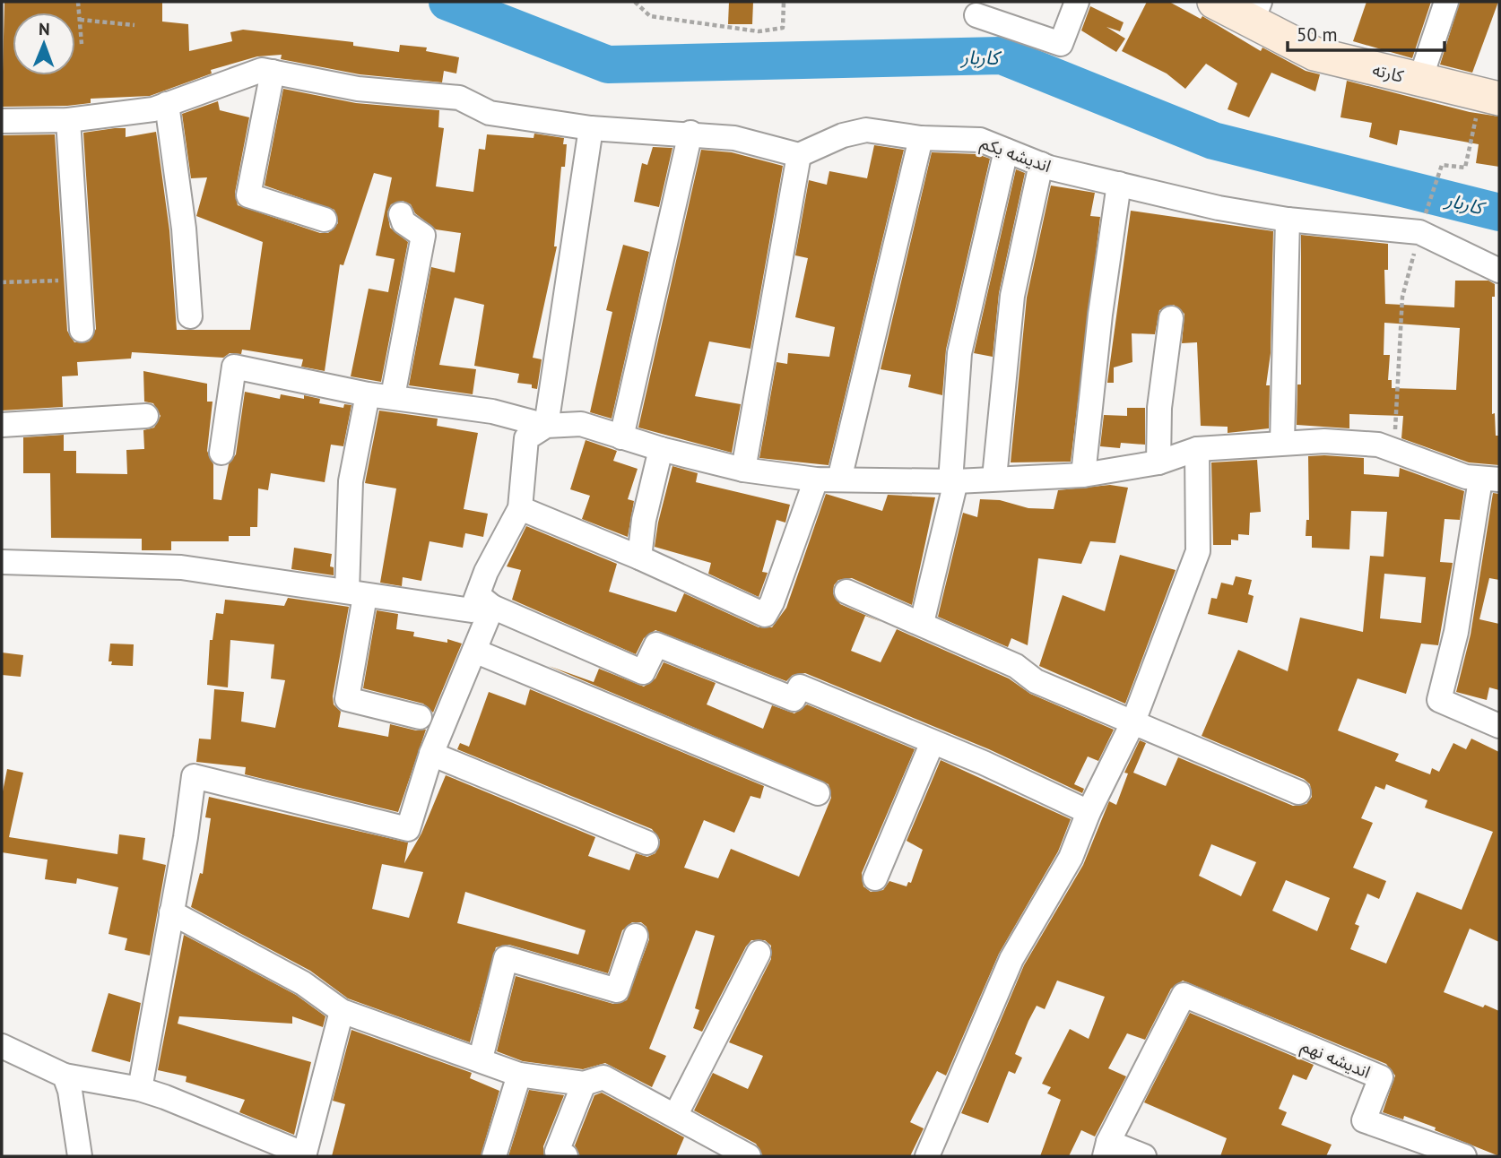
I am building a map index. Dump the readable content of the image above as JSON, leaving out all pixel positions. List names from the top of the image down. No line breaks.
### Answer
{"streets":{"street":["کارته","اندیشه یکم","اندیشه نهم"]},"water":["کاربار"],"scale_bar":"50 m","north":"top"}
